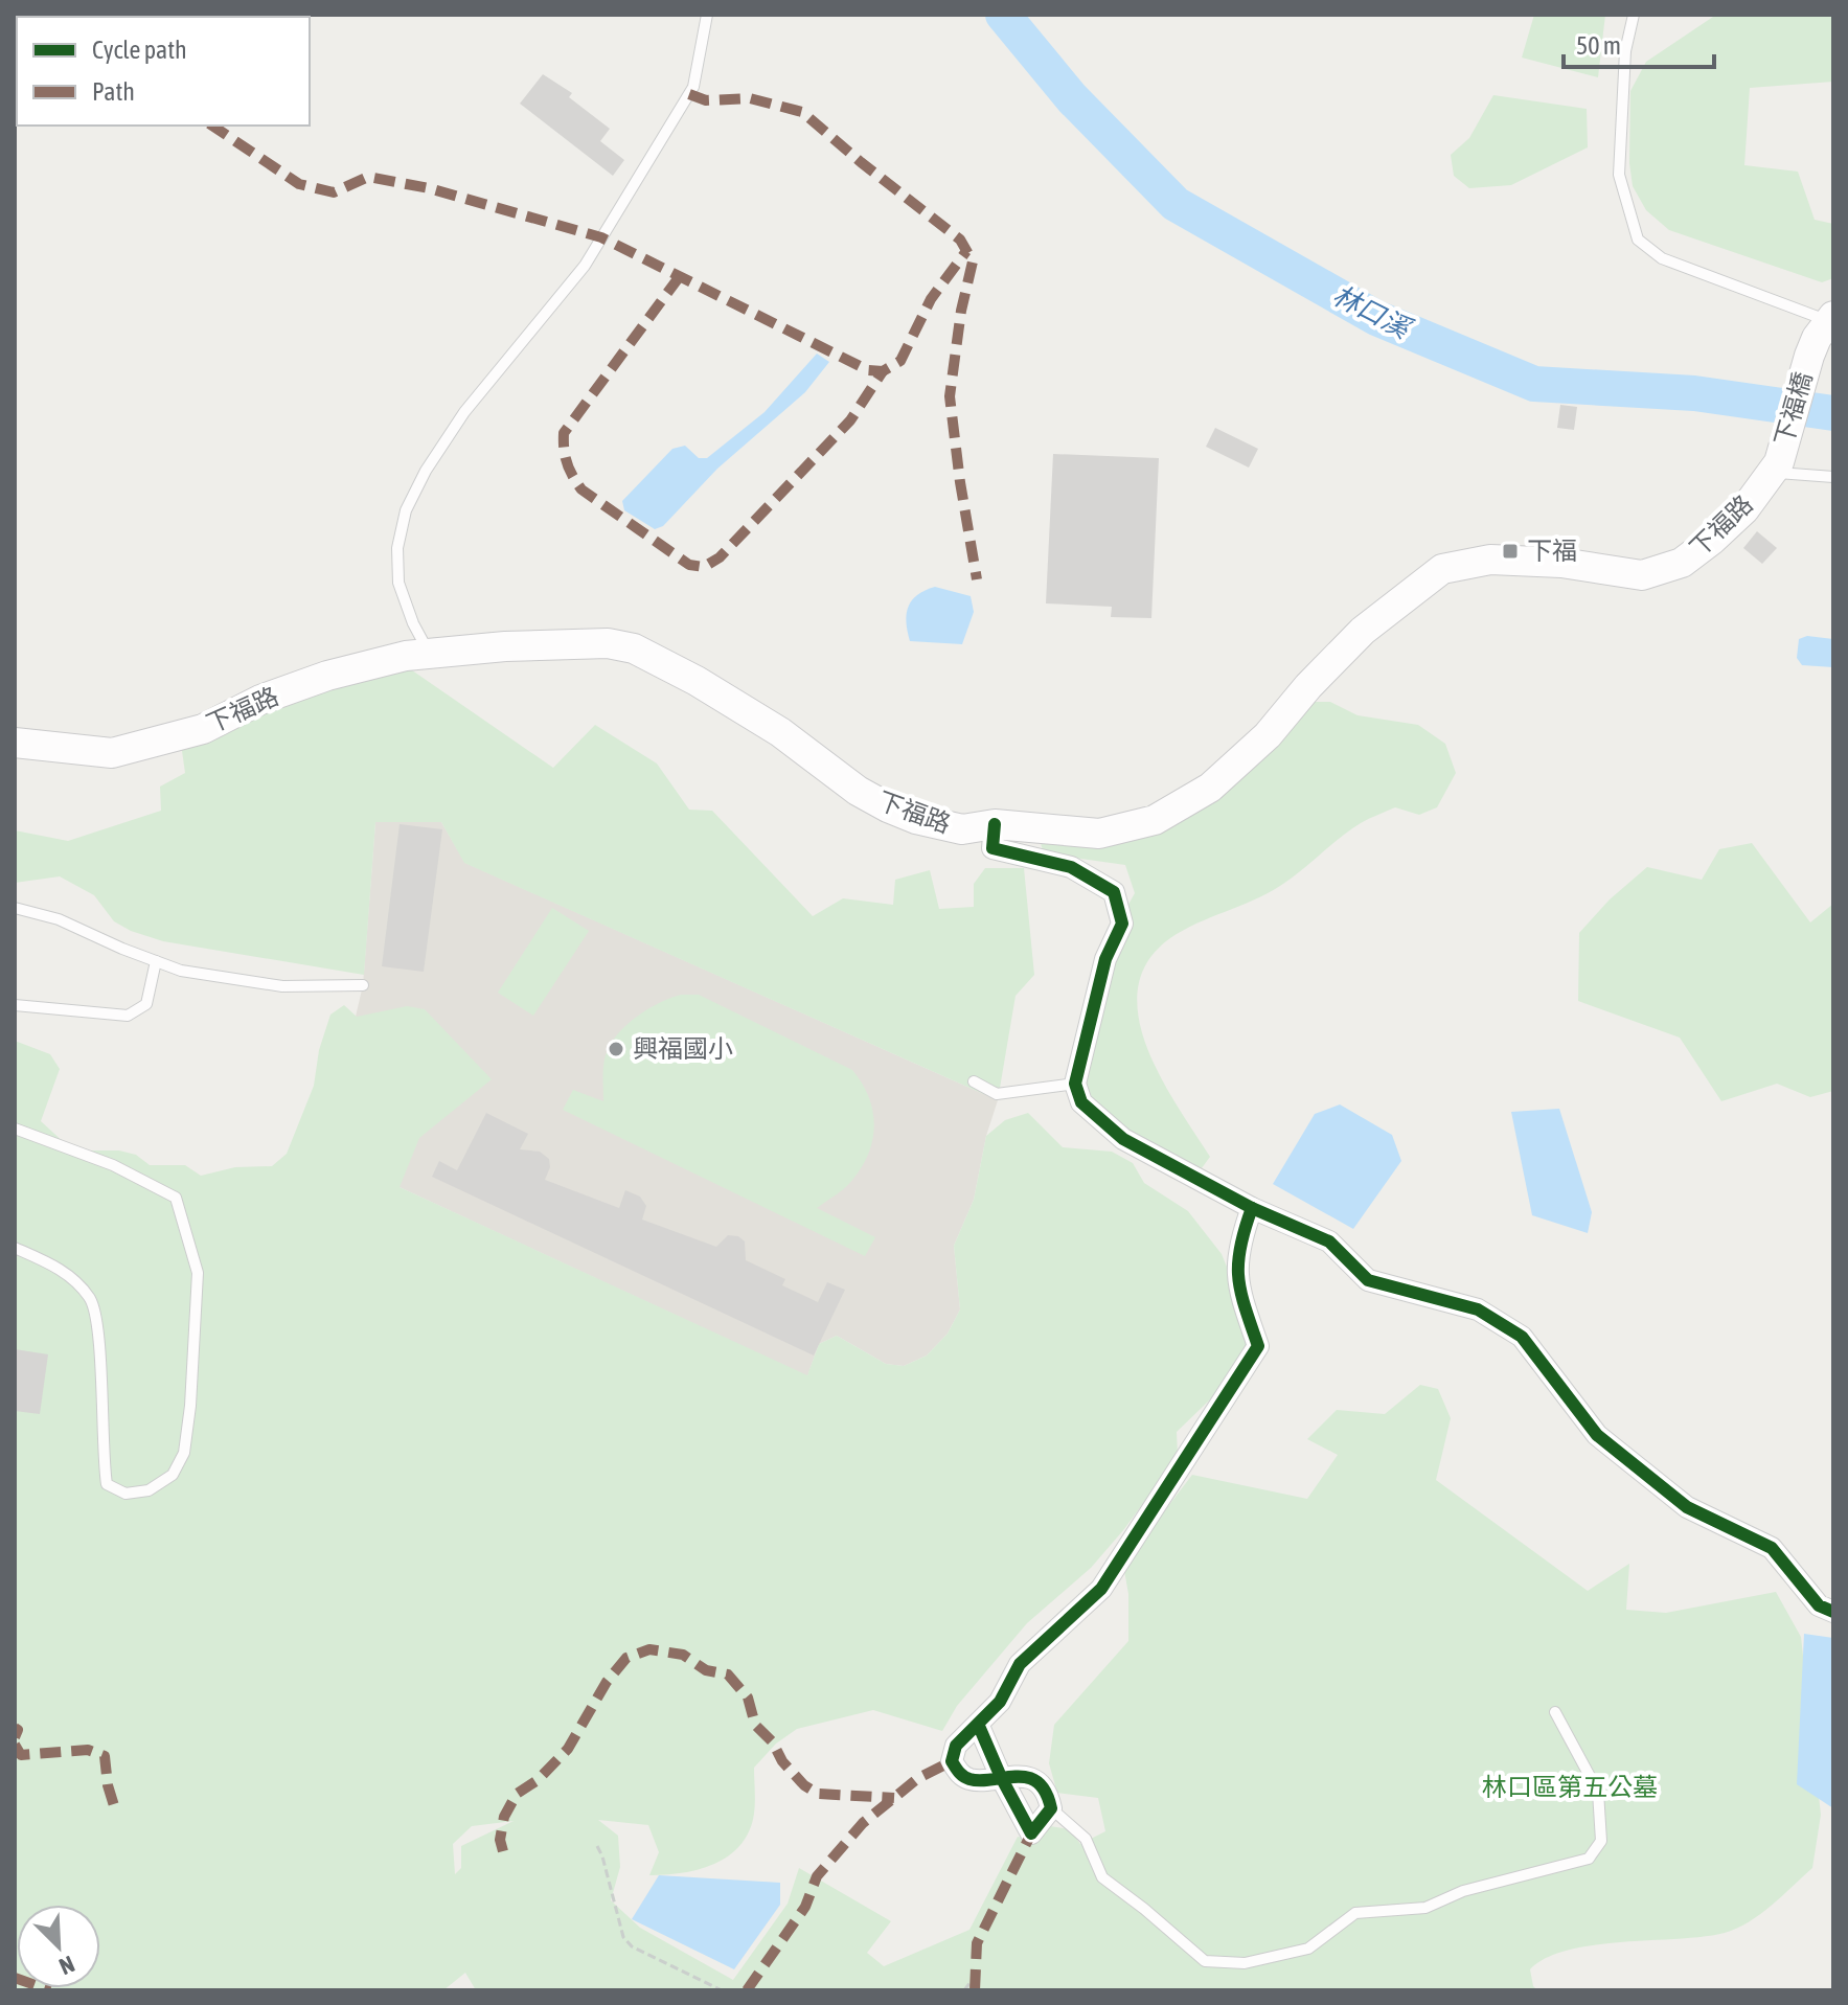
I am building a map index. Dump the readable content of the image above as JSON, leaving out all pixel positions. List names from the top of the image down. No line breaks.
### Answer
{"streets":{"main road":["下福橋","下福路"]},"crossings":[["下福橋","下福路"]],"water":["林口溪"],"parks":["林口區第五公墓"],"places":{"transit":["下福"],"other":["興福國小"]},"legend":["Cycle path","Path"],"scale_bar":"50 m","north":"bottom right"}
